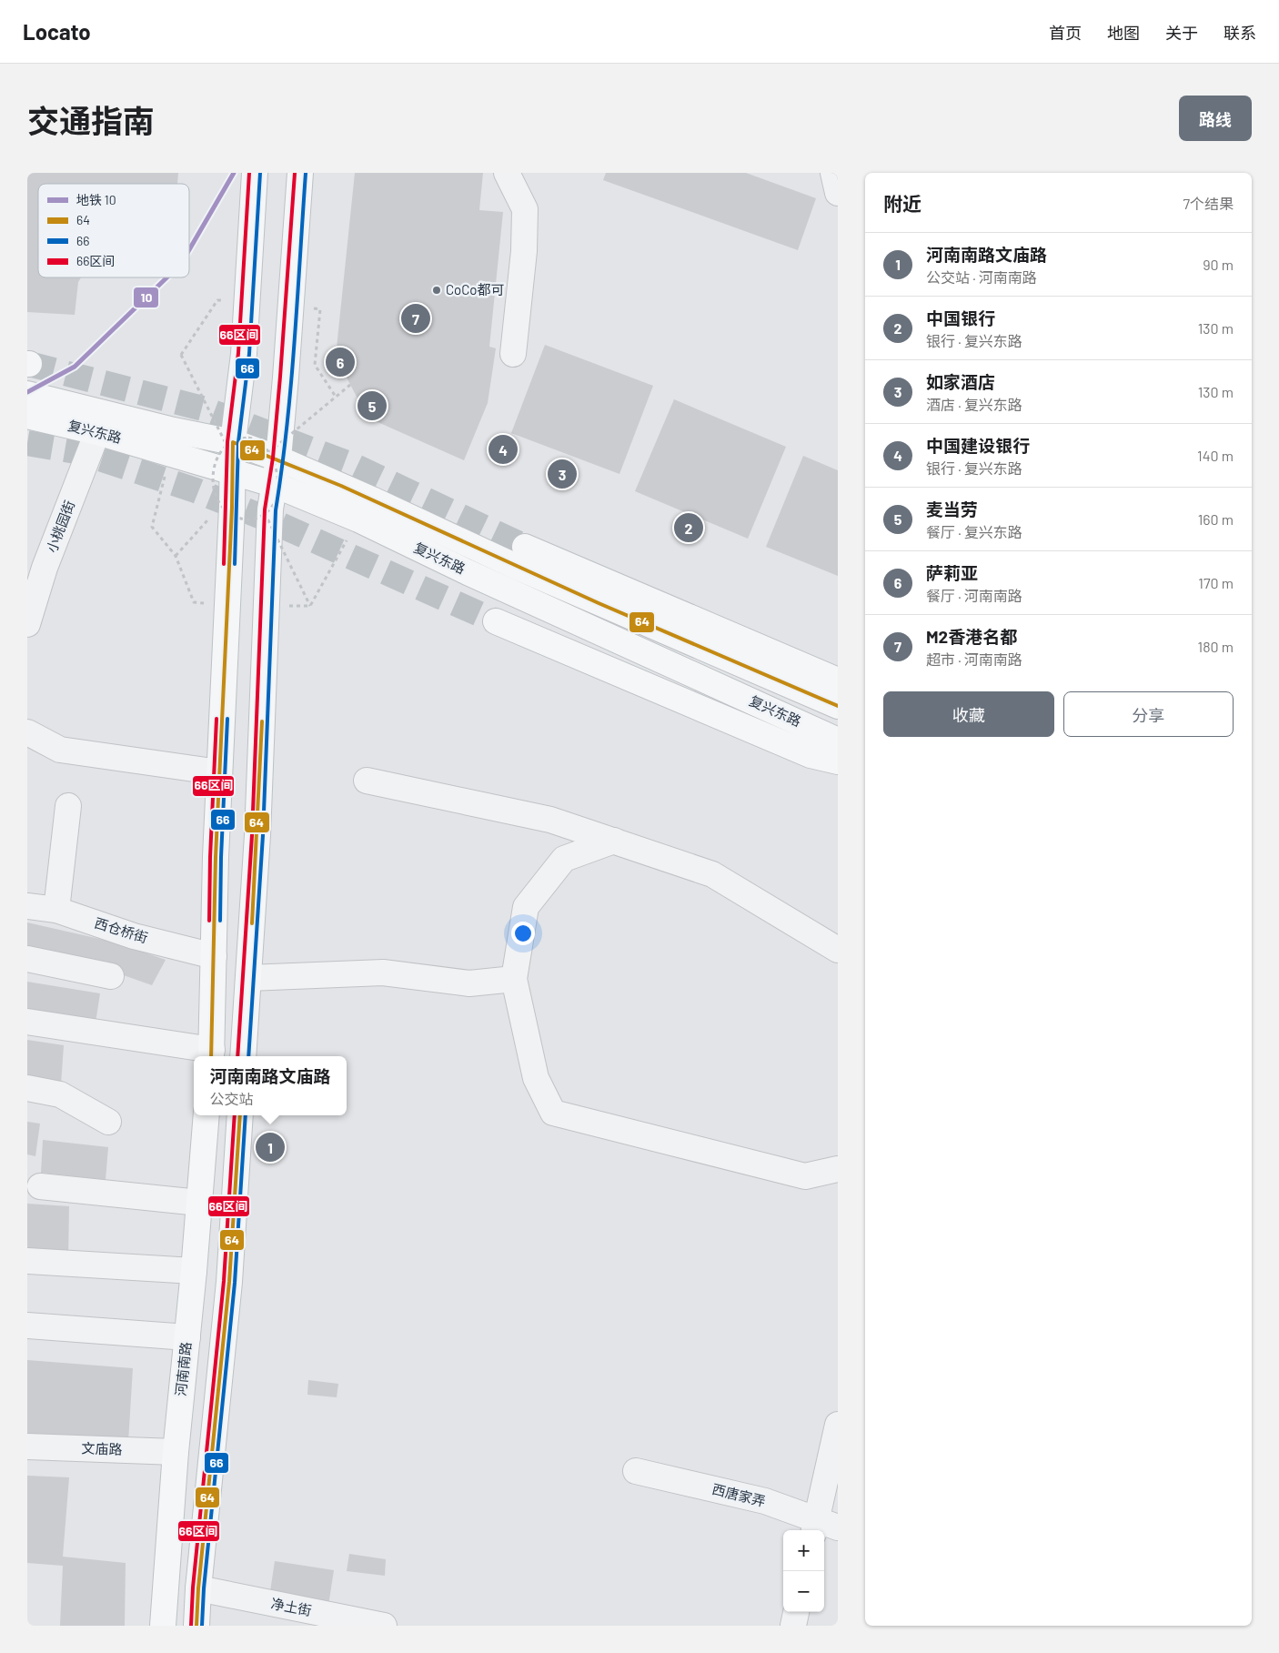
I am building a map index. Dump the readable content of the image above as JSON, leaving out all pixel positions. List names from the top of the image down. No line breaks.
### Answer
{"streets":{"main road":["复兴东路","河南南路"],"street":["小桃园街","西仓桥街","文庙路","西唐家弄","净土街"]},"crossings":[["复兴东路","小桃园街"],["河南南路","文庙路"]],"places":["CoCo都可"],"lines":["metro line 10","transit line 66","transit line 66区间","transit line 64"],"legend":["地铁 10","64","66","66区间"],"page":{"header":"Locato","nav":["首页","地图","关于","联系"],"title":"交通指南","buttons":["路线",["收藏","分享"]],"heading":["附近","7个结果"],"list":[{"mark":"1","name":"河南南路文庙路","note":"公交站 · 河南南路","value":"90 m"},{"mark":"2","name":"中国银行","note":"银行 · 复兴东路","value":"130 m"},{"mark":"3","name":"如家酒店","note":"酒店 · 复兴东路","value":"130 m"},{"mark":"4","name":"中国建设银行","note":"银行 · 复兴东路","value":"140 m"},{"mark":"5","name":"麦当劳","note":"餐厅 · 复兴东路","value":"160 m"},{"mark":"6","name":"萨莉亚","note":"餐厅 · 河南南路","value":"170 m"},{"mark":"7","name":"M2香港名都","note":"超市 · 河南南路","value":"180 m"}],"pins":["7","6","5","4","3","2","1"],"popup":["河南南路文庙路","公交站"],"map_buttons":["+","−"]}}
